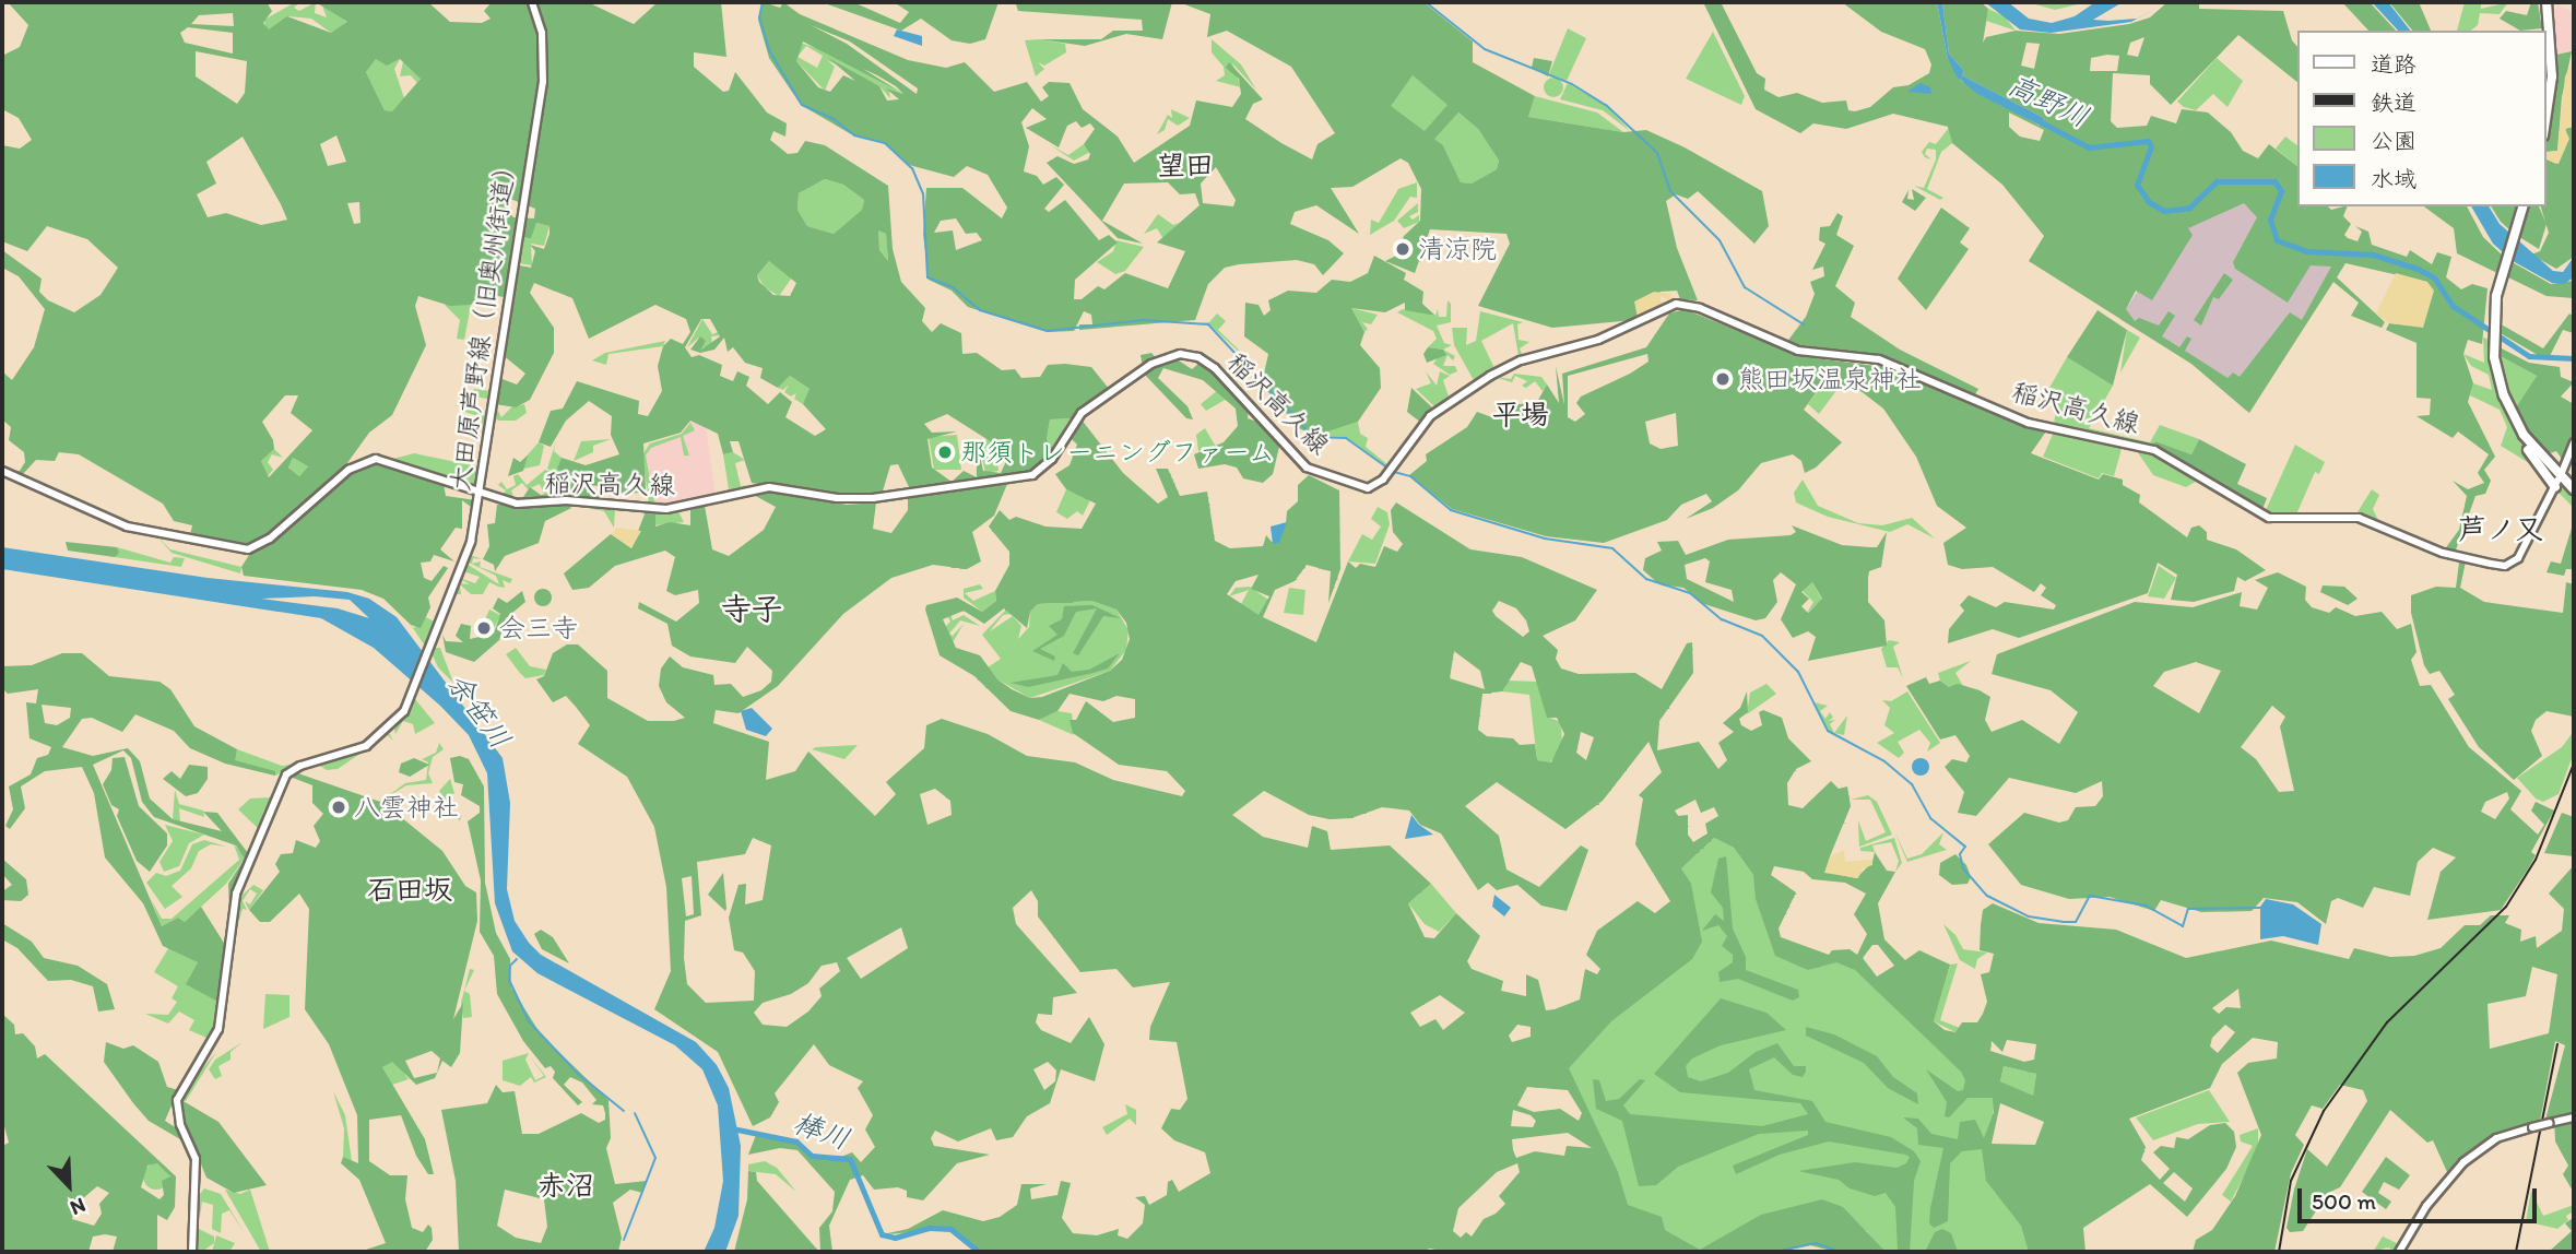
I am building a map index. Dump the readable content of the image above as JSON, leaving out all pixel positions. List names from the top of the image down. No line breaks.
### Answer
{"streets":{"main road":["大田原芦野線（旧奥州街道）","稲沢高久線"]},"crossings":[["大田原芦野線（旧奥州街道）","稲沢高久線"]],"districts":["望田","平場","芦ノ又","寺子","石田坂","赤沼"],"water":["高野川","余笹川","棒川"],"places":["清涼院","熊田坂温泉神社","那須トレーニングファーム","会三寺","八雲神社"],"legend":["道路","鉄道","公園","水域"],"scale_bar":"500 m","north":"bottom right"}
